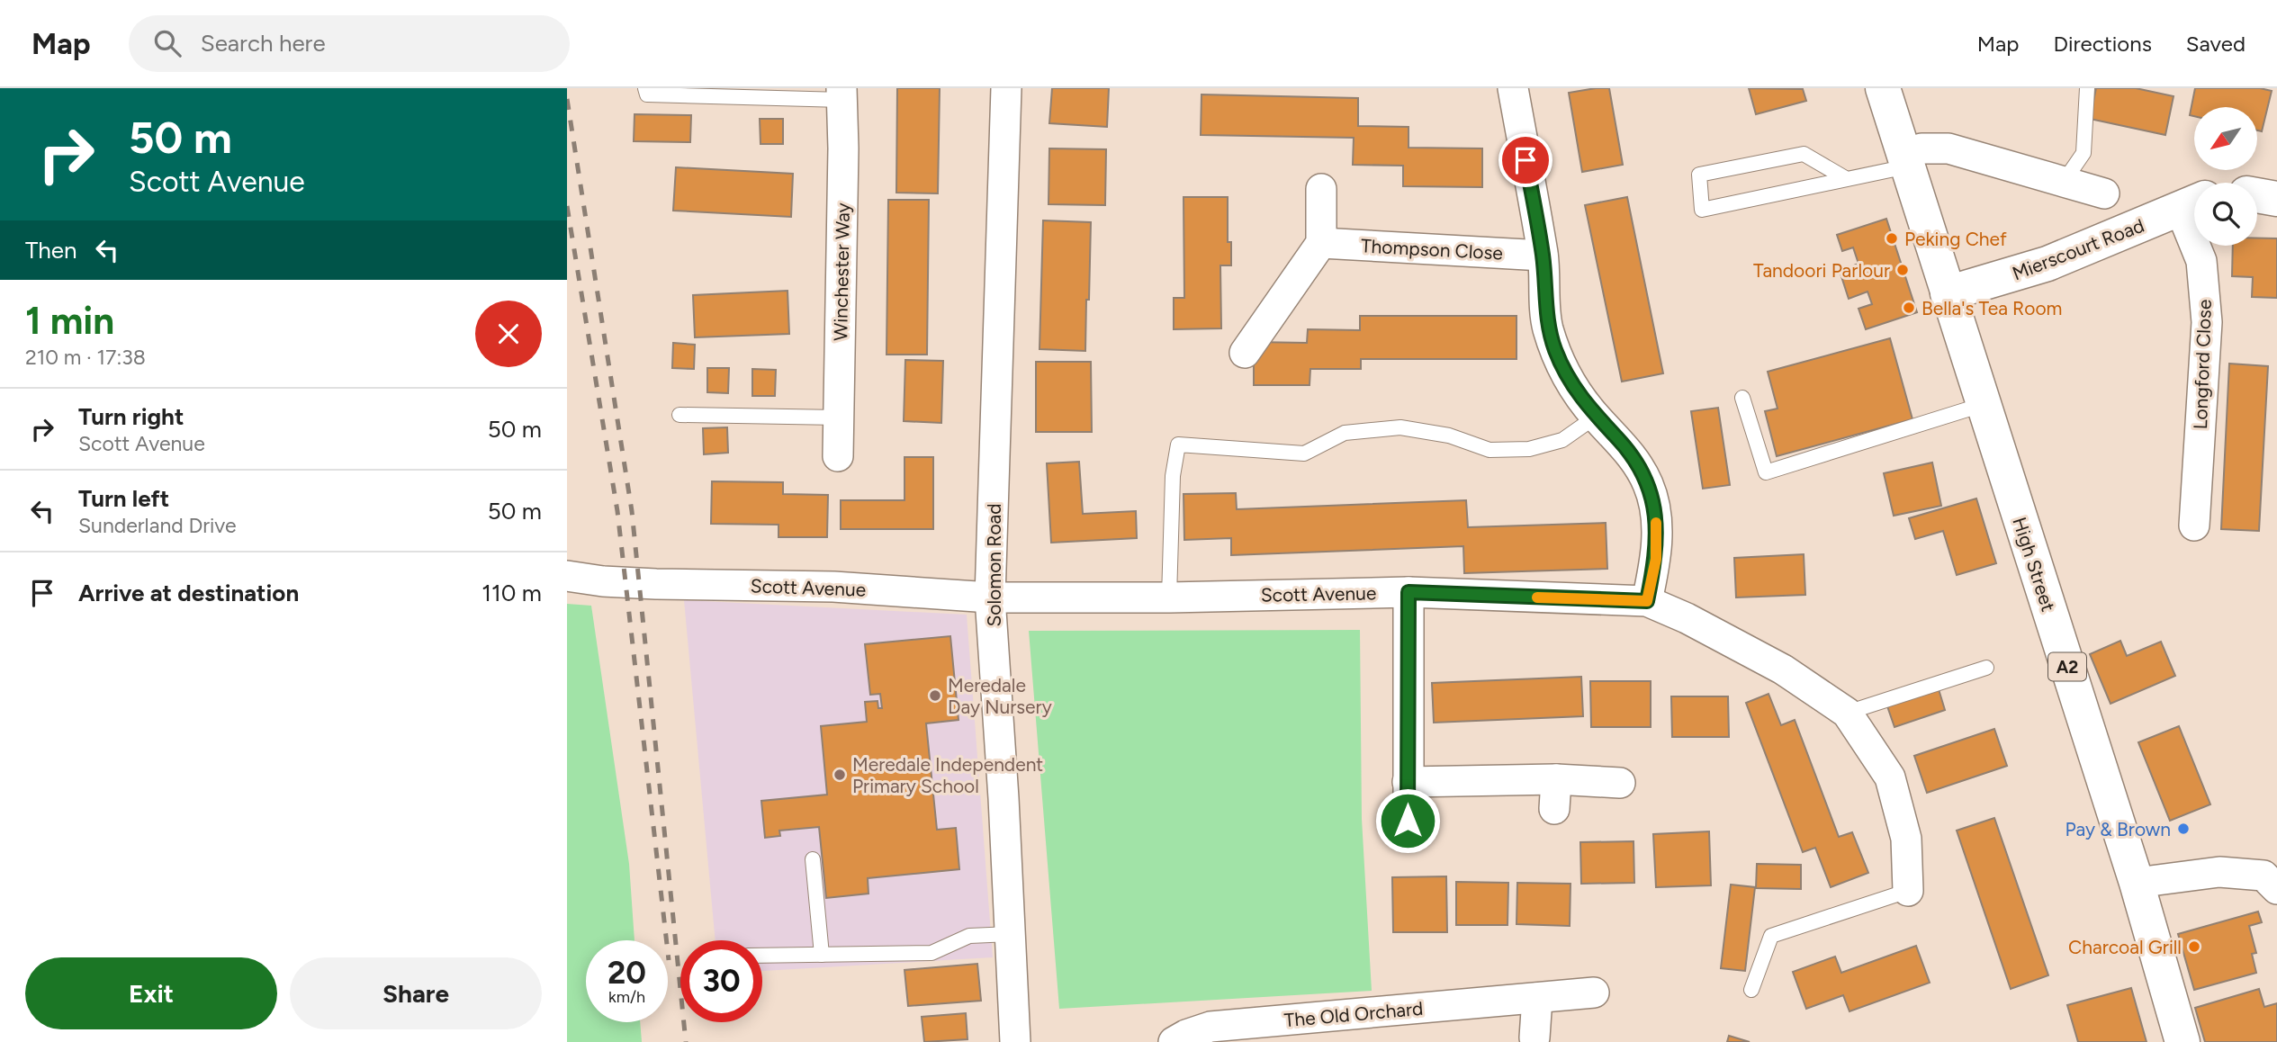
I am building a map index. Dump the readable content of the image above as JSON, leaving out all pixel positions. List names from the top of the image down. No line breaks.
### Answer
{"streets":{"main road":["Mierscourt Road","High Street","A2"],"street":["Thompson Close","Winchester Way","Longford Close","Solomon Road","Scott Avenue","The Old Orchard"]},"crossings":[["Mierscourt Road","Longford Close"],["Mierscourt Road","High Street"],["Solomon Road","Scott Avenue"]],"places":["Peking Chef","Tandoori Parlour","Bella's Tea Room","Meredale Day Nursery","Meredale Independent Primary School","Pay & Brown","Charcoal Grill"],"north":"bottom left","page":{"header":"Map","search":"Search here","nav":["Map","Directions","Saved"],"turn":["50 m","Scott Avenue"],"then":"Then","heading":["1 min","210 m · 17:38"],"list":[{"name":"Turn right","note":"Scott Avenue","value":"50 m"},{"name":"Turn left","note":"Sunderland Drive","value":"50 m"},{"name":"Arrive at destination","value":"110 m"}],"speed":"20 km/h","limit":"30","buttons":["Exit","Share"]}}
